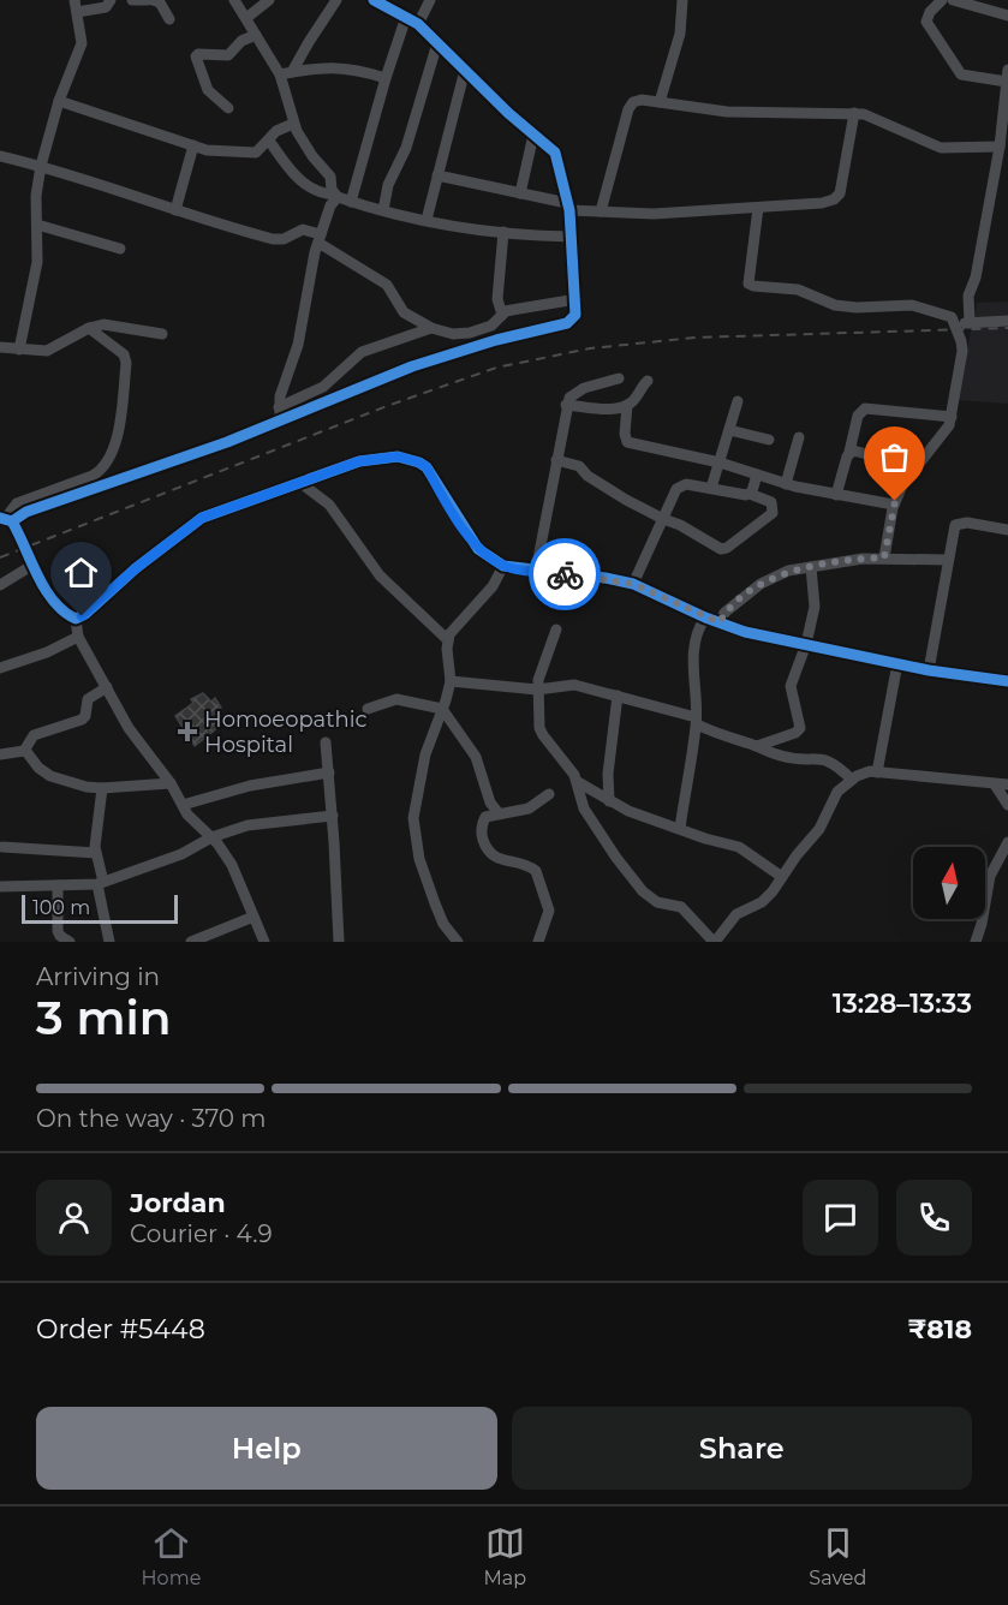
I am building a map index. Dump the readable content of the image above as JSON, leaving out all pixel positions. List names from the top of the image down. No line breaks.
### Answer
{"places":{"health":["Homoeopathic Hospital"]},"scale_bar":"100 m","north":"top","page":{"scale":"100 m","heading":["3 min","Arriving in","13:28–13:33"],"panel":["Jordan","Courier · 4.9","Order #5448","₹818"],"bar":"On the way · 370 m","buttons":["Help","Share"],"tabs":["Home","Map","Saved"]}}
